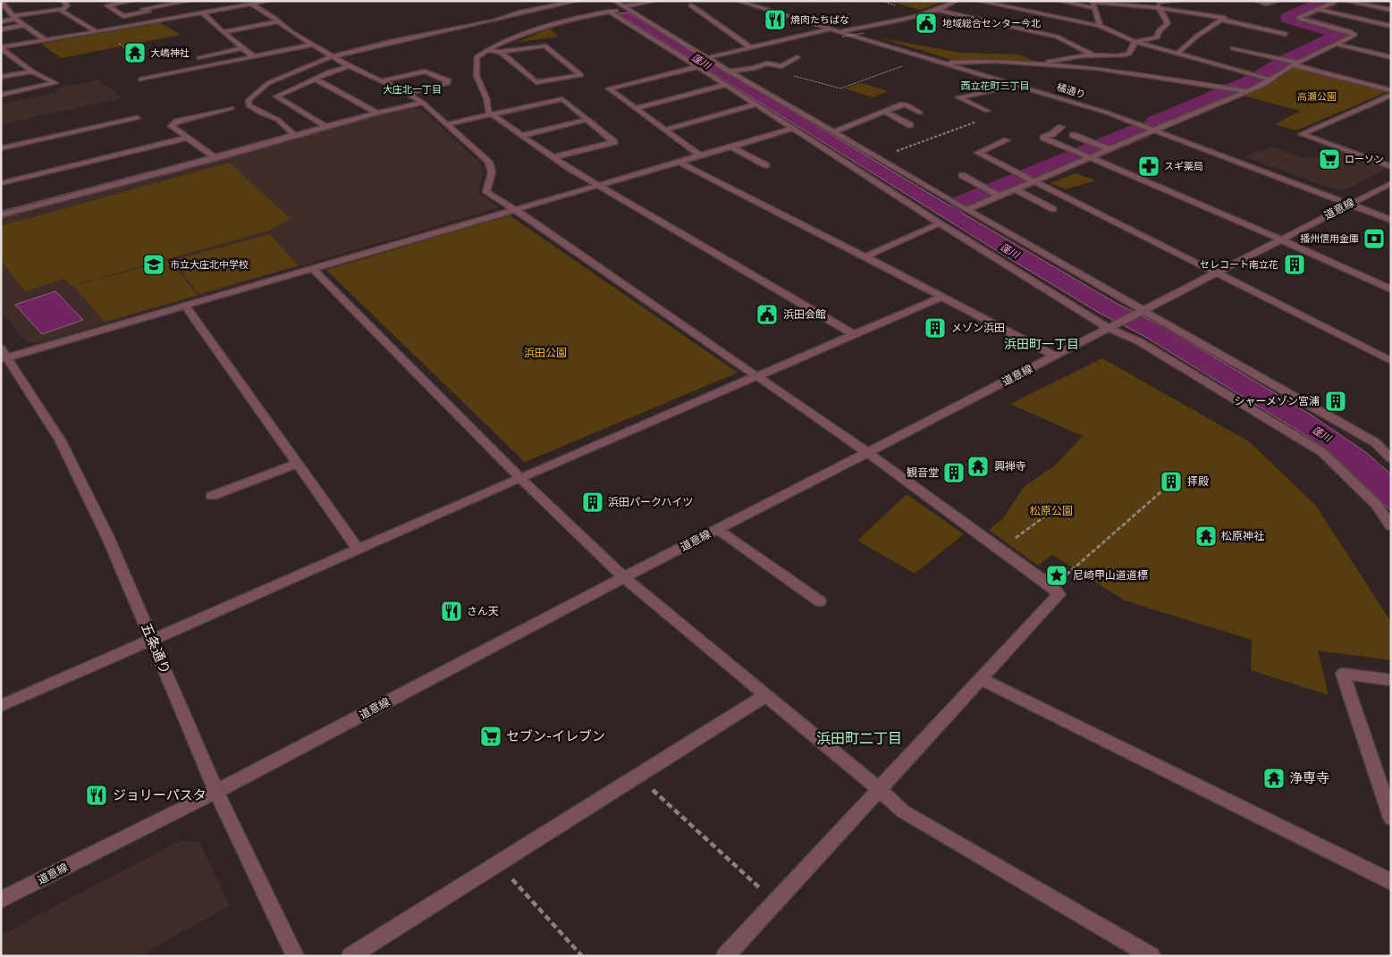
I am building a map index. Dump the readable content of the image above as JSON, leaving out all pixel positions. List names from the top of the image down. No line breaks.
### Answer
{"streets":{"street":["橘通り","道意線","五条通り"]},"crossings":[["橘通り","道意線"],["道意線","五条通り"]],"districts":["西立花町三丁目","大庄北一丁目","浜田町一丁目","浜田町二丁目"],"water":["蓬川"],"parks":["高瀬公園","浜田公園","松原公園"],"places":{"restaurant":["焼肉たちばな","さん天","ジョリーパスタ"],"public building":["地域総合センター今北","浜田会館"],"temple":["大嶋神社","興禅寺","松原神社","浄専寺"],"supermarket":["ローソン","セブン-イレブン"],"pharmacy":["スギ薬局"],"bank":["播州信用金庫"],"school or university":["市立大庄北中学校"],"building":["セレコート南立花","メゾン浜田","シャーメゾン宮浦","観音堂","拝殿","浜田パークハイツ"],"place":["尼崎甲山道道標"]}}
